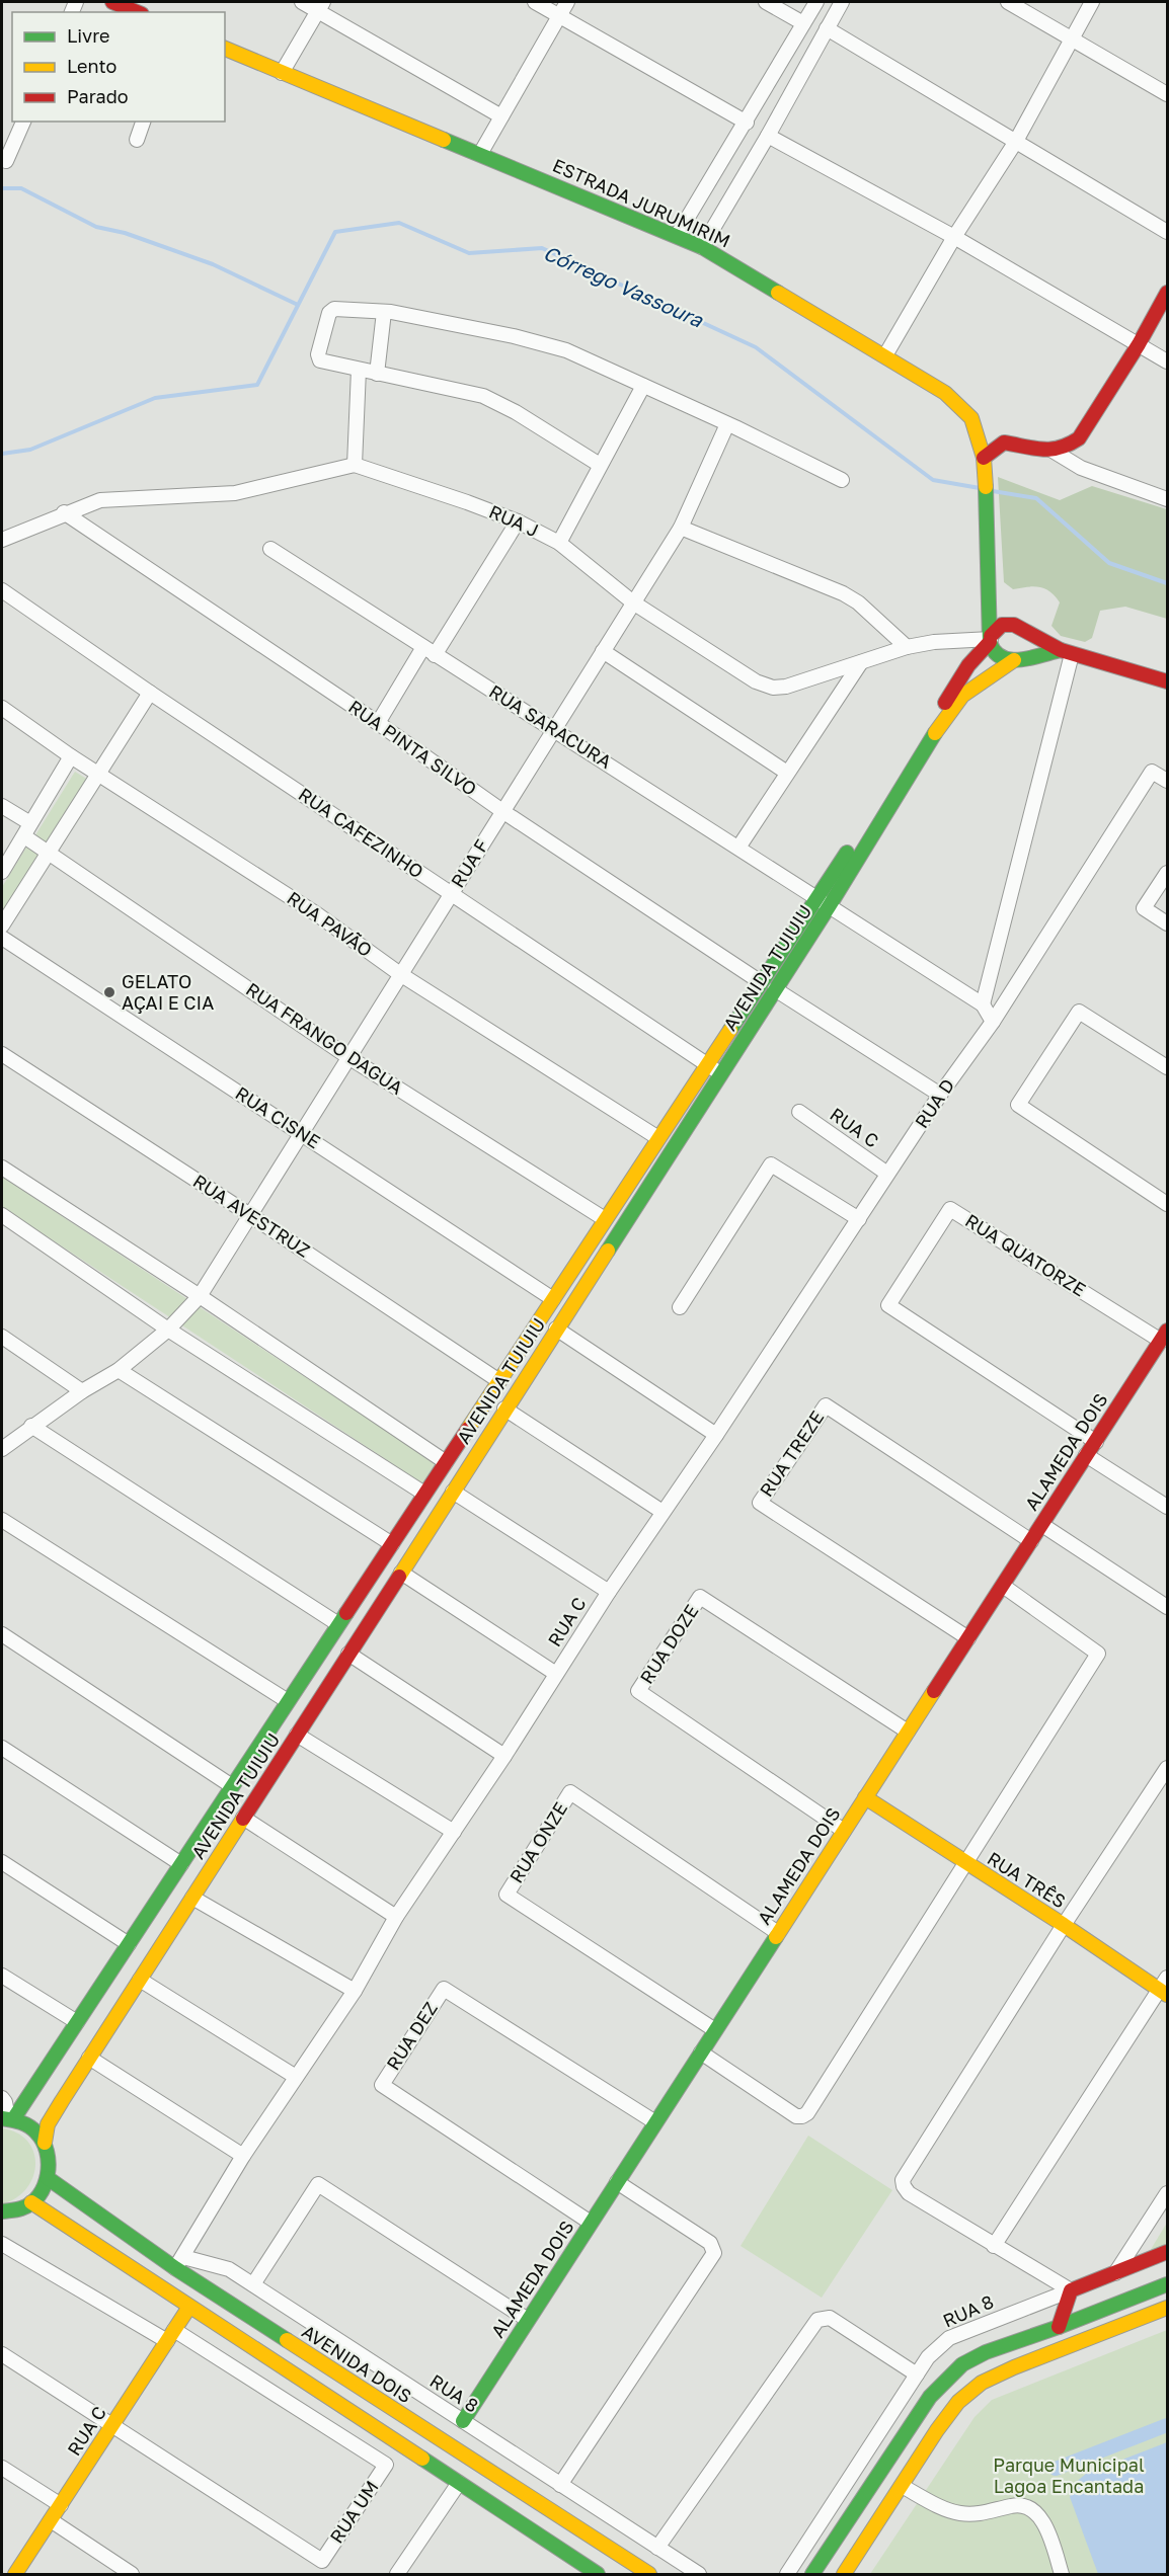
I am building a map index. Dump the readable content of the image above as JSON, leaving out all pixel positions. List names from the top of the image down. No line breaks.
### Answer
{"streets":{"main road":["ESTRADA JURUMIRIM","AVENIDA TUIUIU","RUA C","ALAMEDA DOIS","RUA TRÊS","RUA 8","AVENIDA DOIS"],"street":["RUA J","RUA SARACURA","RUA PINTA SILVO","RUA CAFEZINHO","RUA F","RUA PAVÃO","RUA FRANGO DAGUA","RUA D","RUA CISNE","RUA AVESTRUZ","RUA QUATORZE","RUA TREZE","RUA DOZE","RUA ONZE","RUA DEZ","RUA UM"]},"crossings":[["ESTRADA JURUMIRIM","RUA J"],["ESTRADA JURUMIRIM","AVENIDA TUIUIU"],["RUA J","RUA F"],["RUA J","AVENIDA TUIUIU"],["RUA SARACURA","RUA F"],["RUA SARACURA","AVENIDA TUIUIU"],["RUA PINTA SILVO","RUA F"],["RUA PINTA SILVO","AVENIDA TUIUIU"],["RUA CAFEZINHO","RUA F"],["RUA CAFEZINHO","AVENIDA TUIUIU"],["RUA F","RUA PAVÃO"],["RUA F","RUA FRANGO DAGUA"],["RUA F","RUA CISNE"],["RUA F","RUA AVESTRUZ"],["RUA PAVÃO","AVENIDA TUIUIU"],["AVENIDA TUIUIU","RUA FRANGO DAGUA"],["AVENIDA TUIUIU","RUA CISNE"],["AVENIDA TUIUIU","RUA AVESTRUZ"],["RUA D","RUA C"],["RUA C","RUA UM"],["RUA QUATORZE","ALAMEDA DOIS"],["ALAMEDA DOIS","RUA TREZE"],["ALAMEDA DOIS","RUA DOZE"],["ALAMEDA DOIS","RUA ONZE"],["ALAMEDA DOIS","RUA TRÊS"],["ALAMEDA DOIS","RUA DEZ"],["ALAMEDA DOIS","RUA 8"],["RUA 8","AVENIDA DOIS"]],"water":["Córrego Vassoura"],"parks":["Parque Municipal Lagoa Encantada"],"places":["GELATO AÇAI E CIA"],"legend":["Livre","Lento","Parado"]}
